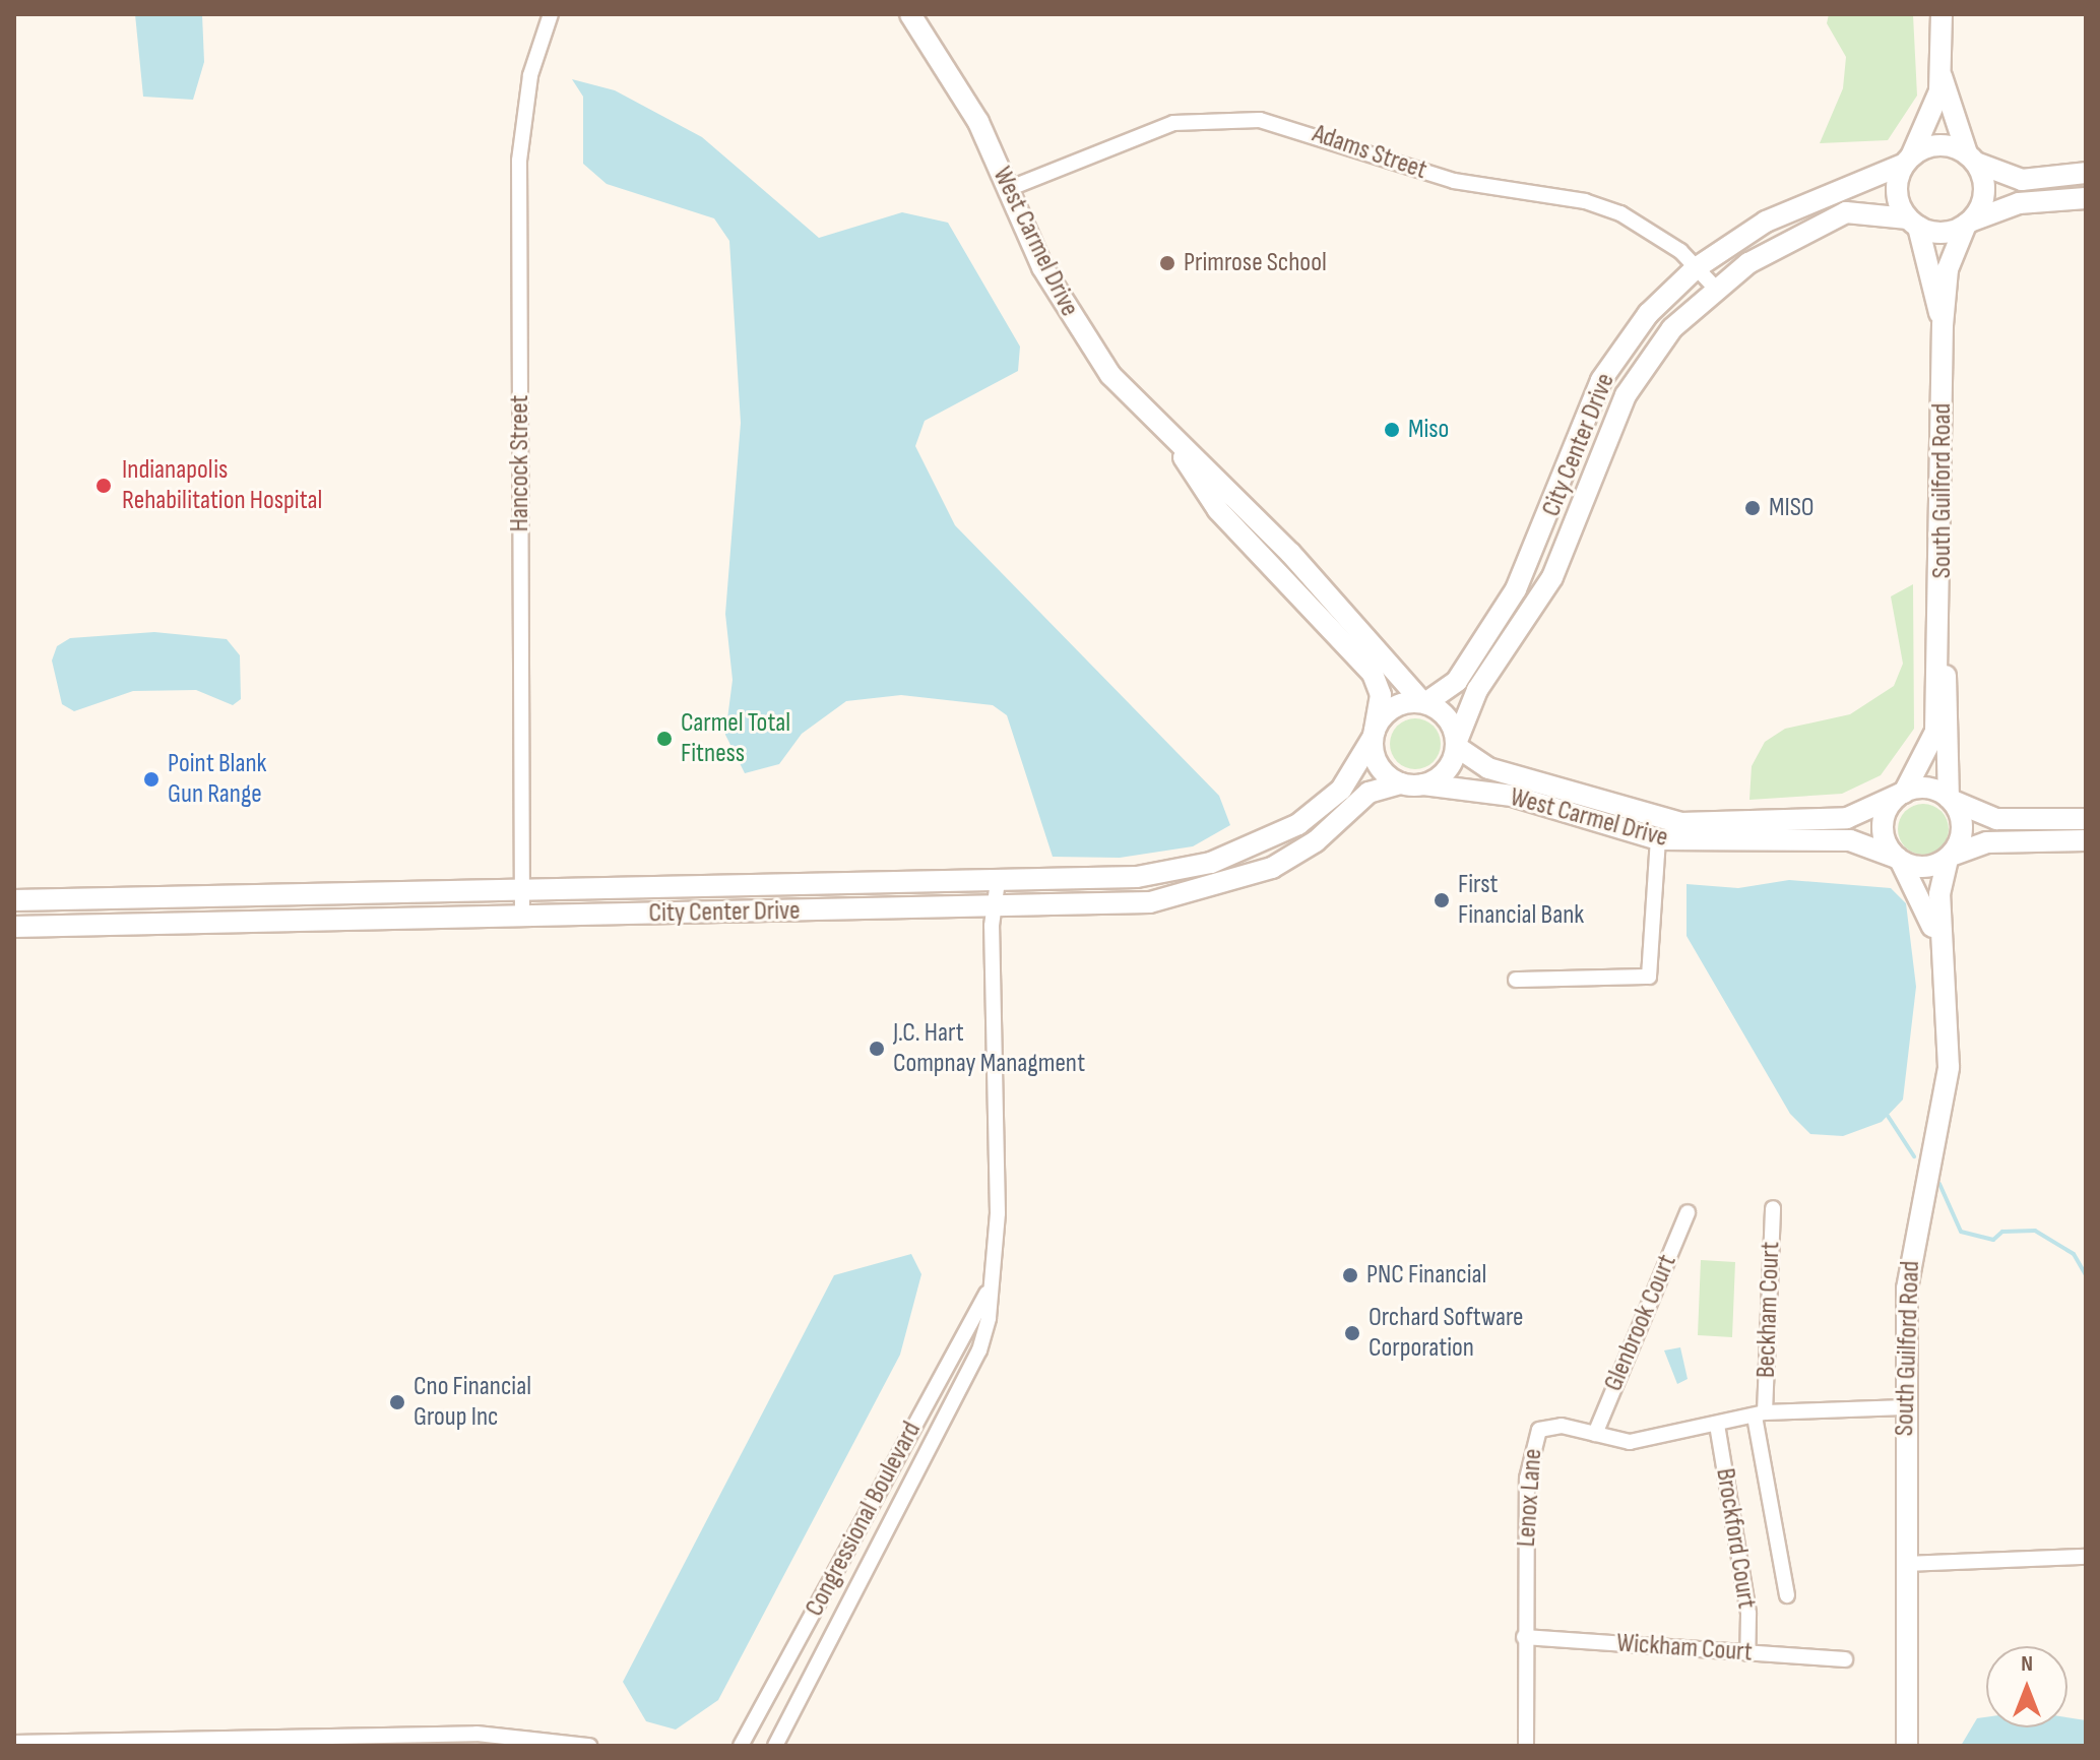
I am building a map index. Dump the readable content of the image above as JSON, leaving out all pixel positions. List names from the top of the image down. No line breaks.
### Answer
{"streets":{"street":["Adams Street","West Carmel Drive","City Center Drive","Hancock Street","South Guilford Road","Beckham Court","Glenbrook Court","Lenox Lane","Congressional Boulevard","Brockford Court","Wickham Court"]},"crossings":[["Adams Street","West Carmel Drive"],["Adams Street","City Center Drive"],["West Carmel Drive","City Center Drive"],["West Carmel Drive","South Guilford Road"],["City Center Drive","Hancock Street"],["City Center Drive","South Guilford Road"],["City Center Drive","Congressional Boulevard"],["South Guilford Road","Lenox Lane"],["Beckham Court","Lenox Lane"],["Beckham Court","Brockford Court"],["Glenbrook Court","Lenox Lane"],["Lenox Lane","Brockford Court"],["Lenox Lane","Wickham Court"],["Brockford Court","Wickham Court"]],"places":["Primrose School","Miso","Indianapolis Rehabilitation Hospital","MISO","Carmel Total Fitness","Point Blank Gun Range","First Financial Bank","J.C. Hart Compnay Managment","PNC Financial","Orchard Software Corporation","Cno Financial Group Inc"],"north":"top"}
